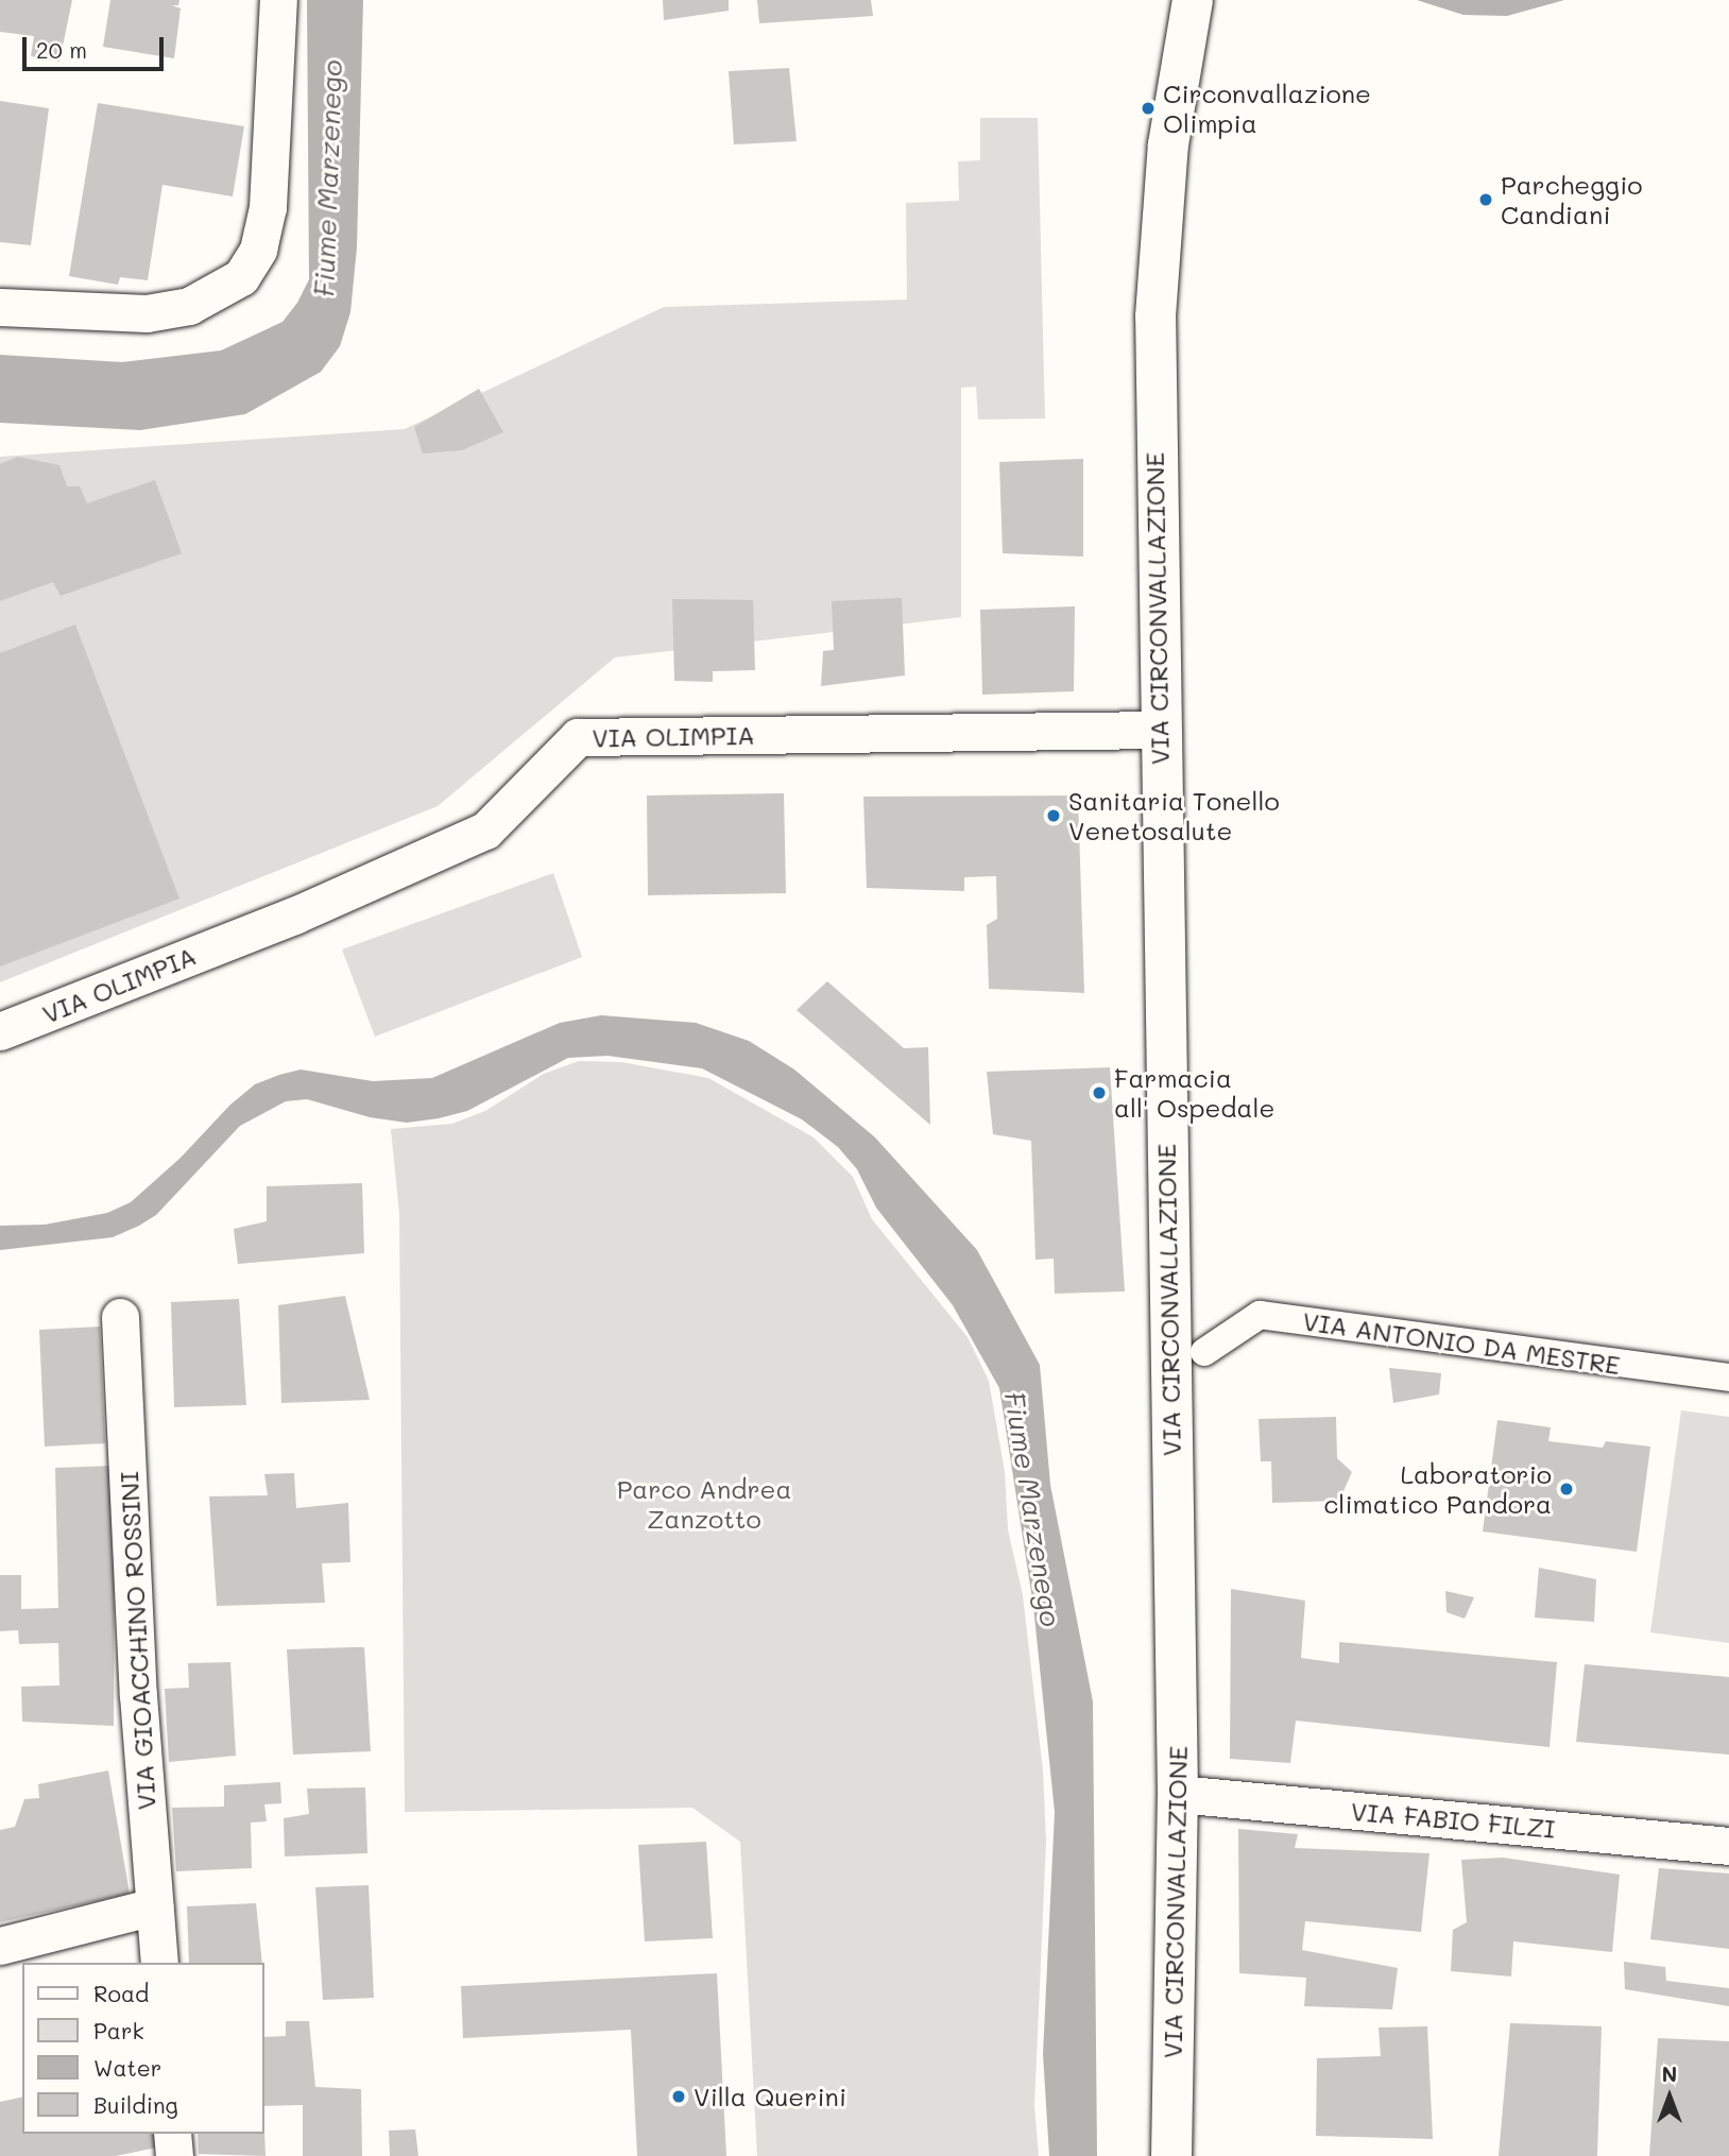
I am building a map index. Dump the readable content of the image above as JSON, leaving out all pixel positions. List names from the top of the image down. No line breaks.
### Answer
{"streets":{"street":["VIA CIRCONVALLAZIONE","VIA OLIMPIA","VIA ANTONIO DA MESTRE","VIA GIOACCHINO ROSSINI","VIA FABIO FILZI"]},"crossings":[["VIA CIRCONVALLAZIONE","VIA OLIMPIA"],["VIA CIRCONVALLAZIONE","VIA FABIO FILZI"]],"water":["Fiume Marzenego"],"parks":["Parco Andrea Zanzotto"],"places":["Circonvallazione Olimpia","Parcheggio Candiani","Sanitaria Tonello Venetosalute","Farmacia all' Ospedale","Laboratorio climatico Pandora","Villa Querini"],"legend":["Road","Park","Water","Building"],"scale_bar":"20 m","north":"top"}
